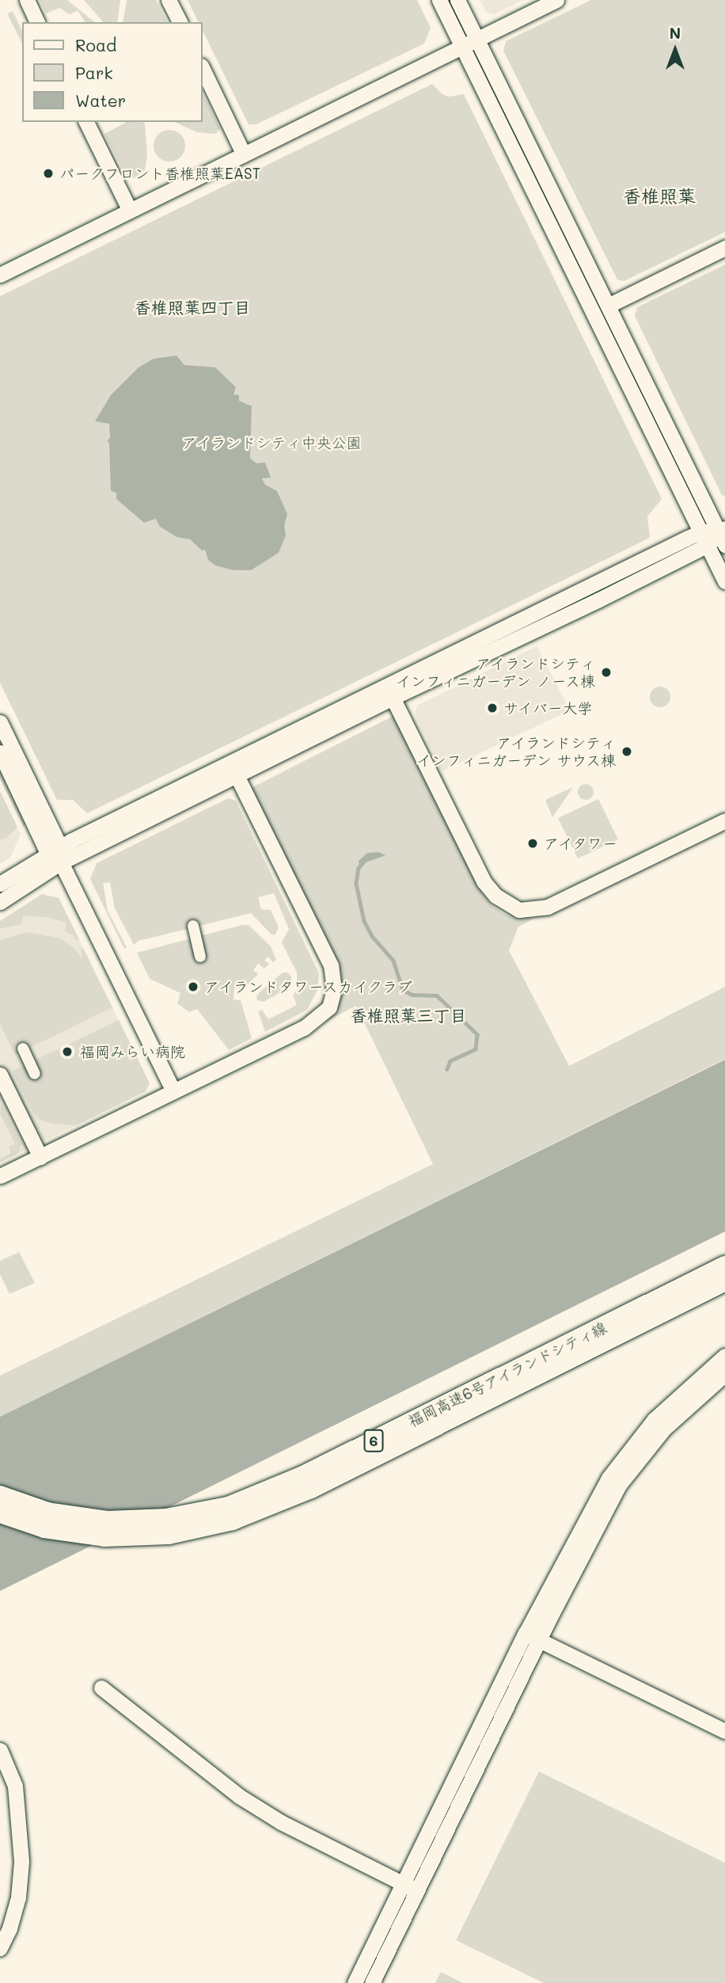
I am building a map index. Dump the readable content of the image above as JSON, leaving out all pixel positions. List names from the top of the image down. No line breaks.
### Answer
{"streets":{"highway":["福岡高速6号アイランドシティ線","6"]},"districts":["香椎照葉","香椎照葉四丁目","香椎照葉三丁目"],"parks":["アイランドシティ中央公園"],"places":["パークフロント香椎照葉EAST","アイランドシティ インフィニガーデン ノース棟","サイバー大学","アイランドシティ インフィニガーデン サウス棟","アイタワー","アイランドタワースカイクラブ","福岡みらい病院"],"legend":["Road","Park","Water"],"north":"top"}
